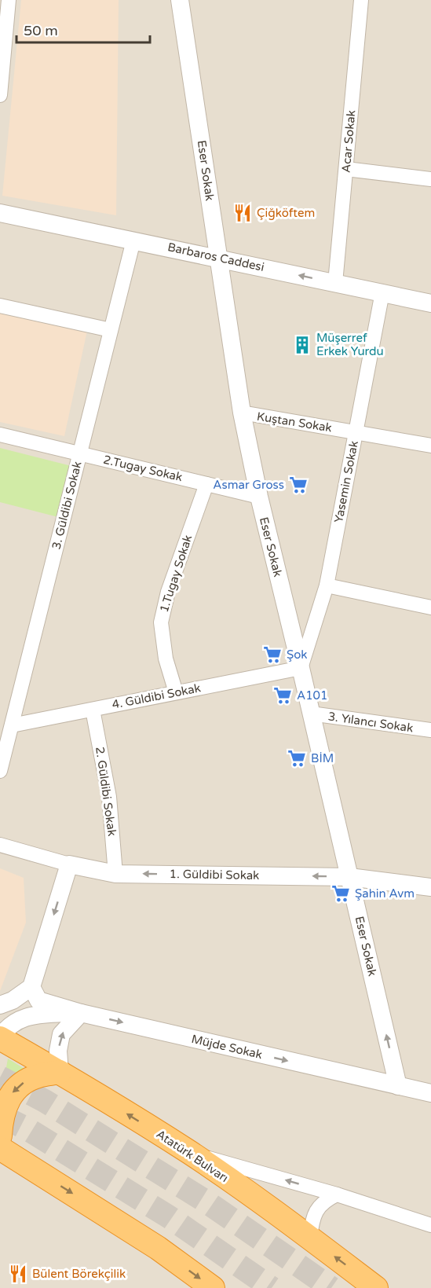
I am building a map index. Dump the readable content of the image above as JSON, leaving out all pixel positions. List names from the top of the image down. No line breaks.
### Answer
{"streets":{"highway":["Atatürk Bulvarı"],"street":["Acar Sokak","Eser Sokak","Barbaros Caddesi","Kuştan Sokak","2.Tugay Sokak","Yasemin Sokak","3. Güldibi Sokak","1.Tugay Sokak","4. Güldibi Sokak","3. Yılancı Sokak","2. Güldibi Sokak","1. Güldibi Sokak","Müjde Sokak"]},"crossings":[["Acar Sokak","Barbaros Caddesi"],["Eser Sokak","Barbaros Caddesi"],["Eser Sokak","Kuştan Sokak"],["Eser Sokak","2.Tugay Sokak"],["Eser Sokak","Yasemin Sokak"],["Eser Sokak","4. Güldibi Sokak"],["Eser Sokak","3. Yılancı Sokak"],["Eser Sokak","1. Güldibi Sokak"],["Eser Sokak","Müjde Sokak"],["Barbaros Caddesi","Yasemin Sokak"],["Barbaros Caddesi","3. Güldibi Sokak"],["Kuştan Sokak","Yasemin Sokak"],["2.Tugay Sokak","3. Güldibi Sokak"],["2.Tugay Sokak","1.Tugay Sokak"],["Yasemin Sokak","4. Güldibi Sokak"],["3. Güldibi Sokak","4. Güldibi Sokak"],["1.Tugay Sokak","4. Güldibi Sokak"],["4. Güldibi Sokak","2. Güldibi Sokak"],["2. Güldibi Sokak","1. Güldibi Sokak"]],"one_way":["1. Güldibi Sokak"],"places":{"restaurant":["Çiğköftem","Bülent Börekçilik"],"building":["Müşerref Erkek Yurdu"],"supermarket":["Asmar Gross","Şok","A101","BİM","Şahin Avm"]},"scale_bar":"50 m"}
